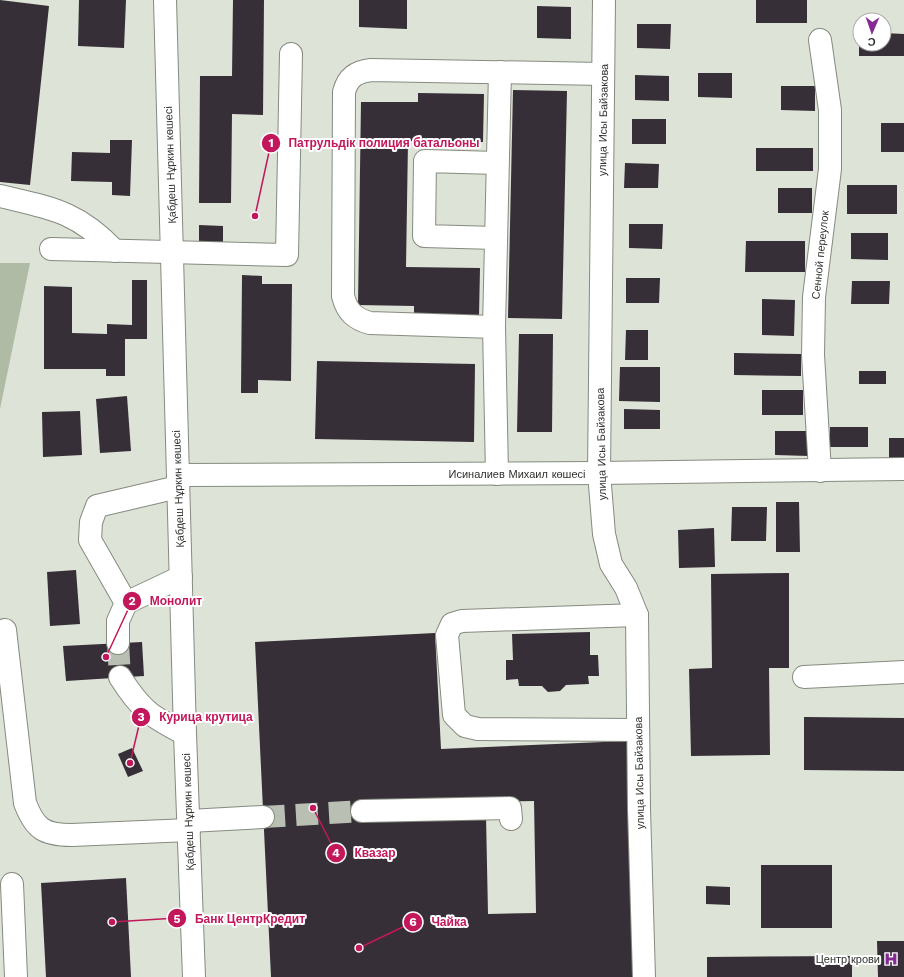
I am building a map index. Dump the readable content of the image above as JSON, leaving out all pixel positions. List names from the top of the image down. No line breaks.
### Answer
{"streets":{"street":["улица Исы Байзакова","Қабдеш Нұркин көшесі","Сенной переулок","Исиналиев Михаил көшесі"]},"crossings":[["улица Исы Байзакова","Исиналиев Михаил көшесі"],["Қабдеш Нұркин көшесі","Исиналиев Михаил көшесі"],["Сенной переулок","Исиналиев Михаил көшесі"]],"places":{"other":["Патрульдік полиция батальоны","Монолит","Курица крутица","Квазар","Банк ЦентрКредит","Чайка"],"hospital":["Центр крови"]},"north":"bottom"}
